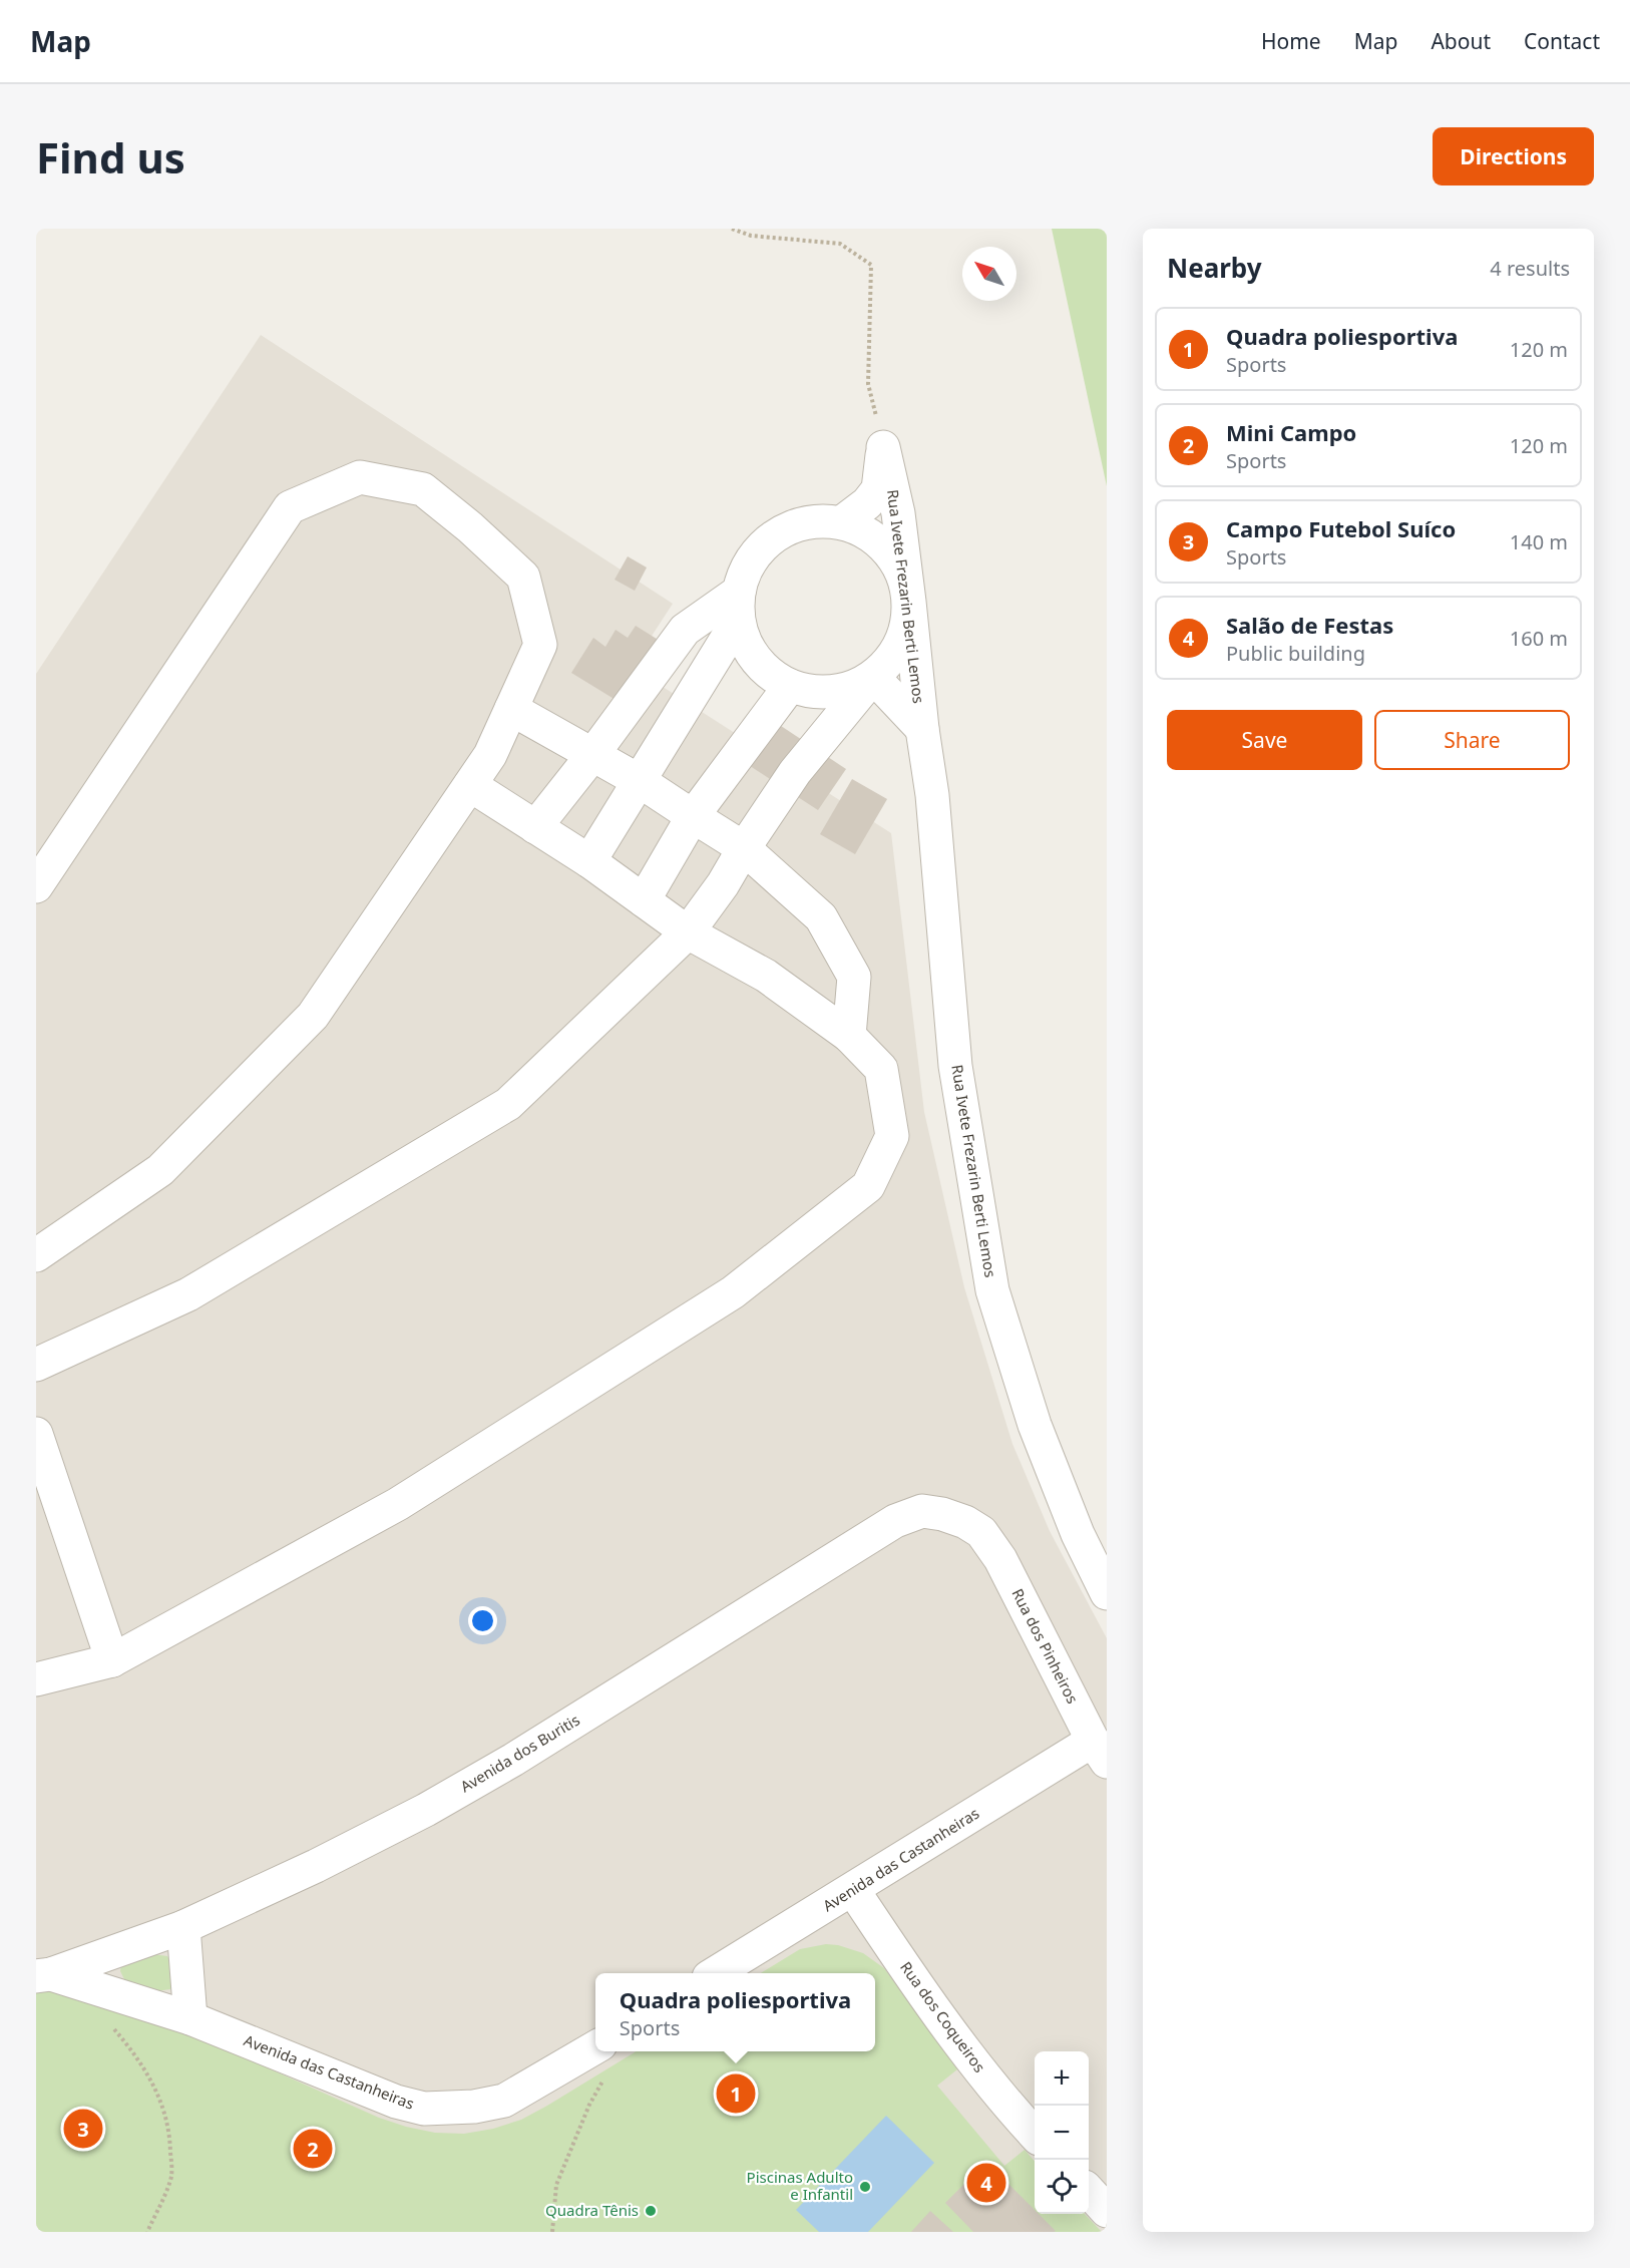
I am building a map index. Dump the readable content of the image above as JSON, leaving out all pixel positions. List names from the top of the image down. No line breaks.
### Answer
{"streets":{"street":["Rua Ivete Frezarin Berti Lemos","Rua dos Pinheiros","Avenida dos Buritis","Avenida das Castanheiras","Rua dos Coqueiros"]},"crossings":[["Rua dos Pinheiros","Avenida dos Buritis"],["Rua dos Pinheiros","Avenida das Castanheiras"],["Avenida dos Buritis","Avenida das Castanheiras"],["Avenida das Castanheiras","Rua dos Coqueiros"]],"places":["Piscinas Adulto e Infantil","Quadra Tênis"],"north":"top left","page":{"header":"Map","nav":["Home","Map","About","Contact"],"buttons":["Directions",["Save","Share"]],"title":"Find us","heading":["Nearby","4 results"],"list":[{"mark":"1","name":"Quadra poliesportiva","note":"Sports","value":"120 m"},{"mark":"2","name":"Mini Campo","note":"Sports","value":"120 m"},{"mark":"3","name":"Campo Futebol Suíco","note":"Sports","value":"140 m"},{"mark":"4","name":"Salão de Festas","note":"Public building","value":"160 m"}],"popup":["Quadra poliesportiva","Sports"],"map_buttons":["+","−"],"pins":["1","3","2","4"]}}
